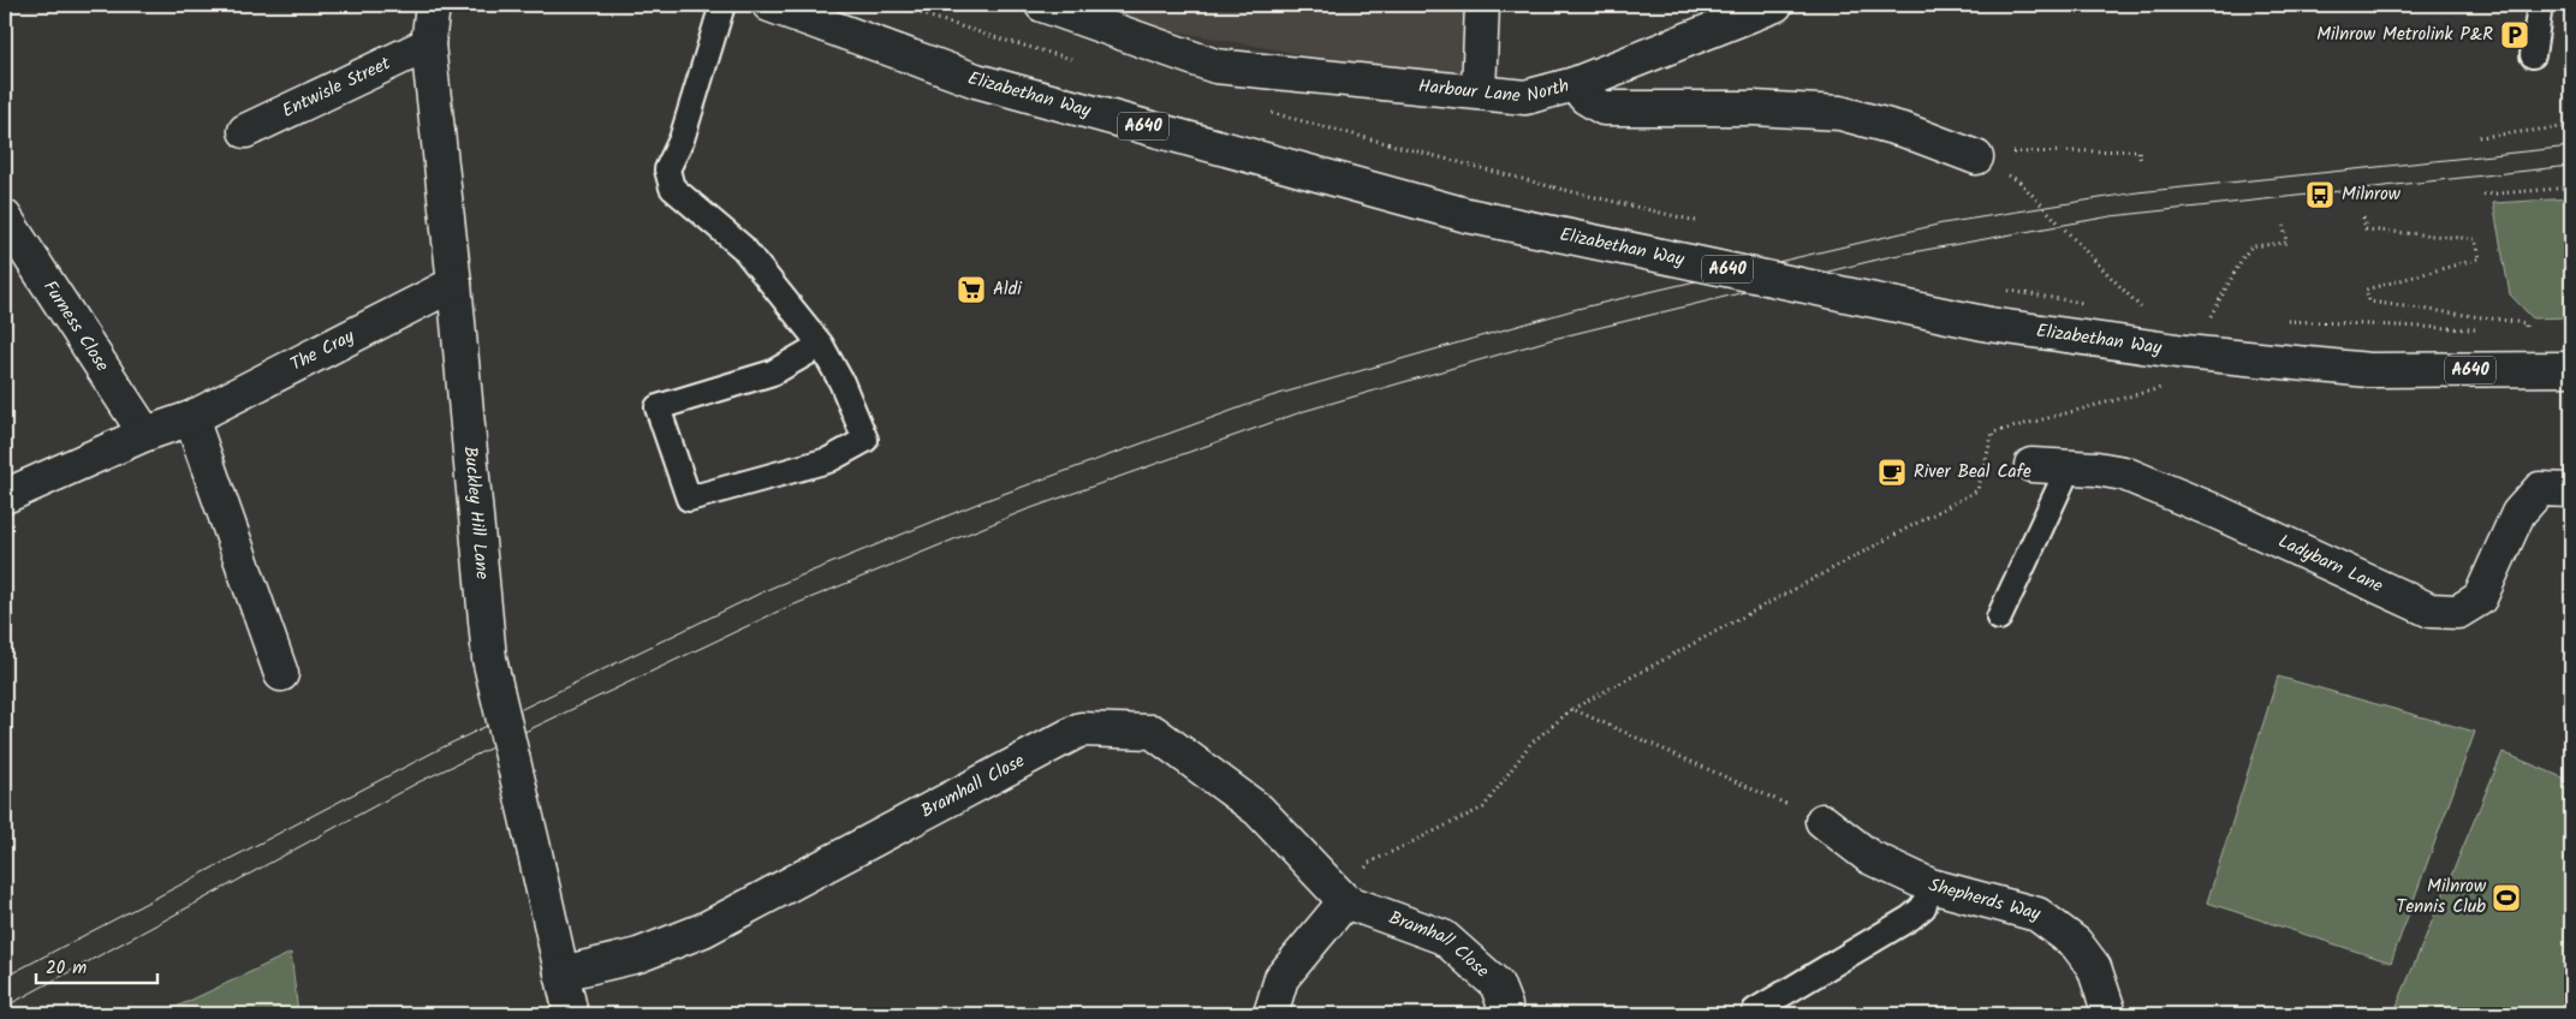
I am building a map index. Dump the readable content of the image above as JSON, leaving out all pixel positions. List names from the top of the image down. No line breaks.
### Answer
{"streets":{"street":["Harbour Lane North","Entwisle Street","Elizabethan Way","A640","Furness Close","The Cray","Buckley Hill Lane","Ladybarn Lane","Bramhall Close","Shepherds Way"]},"crossings":[["Entwisle Street","Buckley Hill Lane"],["Furness Close","The Cray"],["The Cray","Buckley Hill Lane"],["Buckley Hill Lane","Bramhall Close"]],"places":{"parking":["Milnrow Metrolink P&R"],"bus stop":["Milnrow"],"supermarket":["Aldi"],"cafe":["River Beal Cafe"],"sports":["Milnrow Tennis Club"]},"scale_bar":"20 m"}
